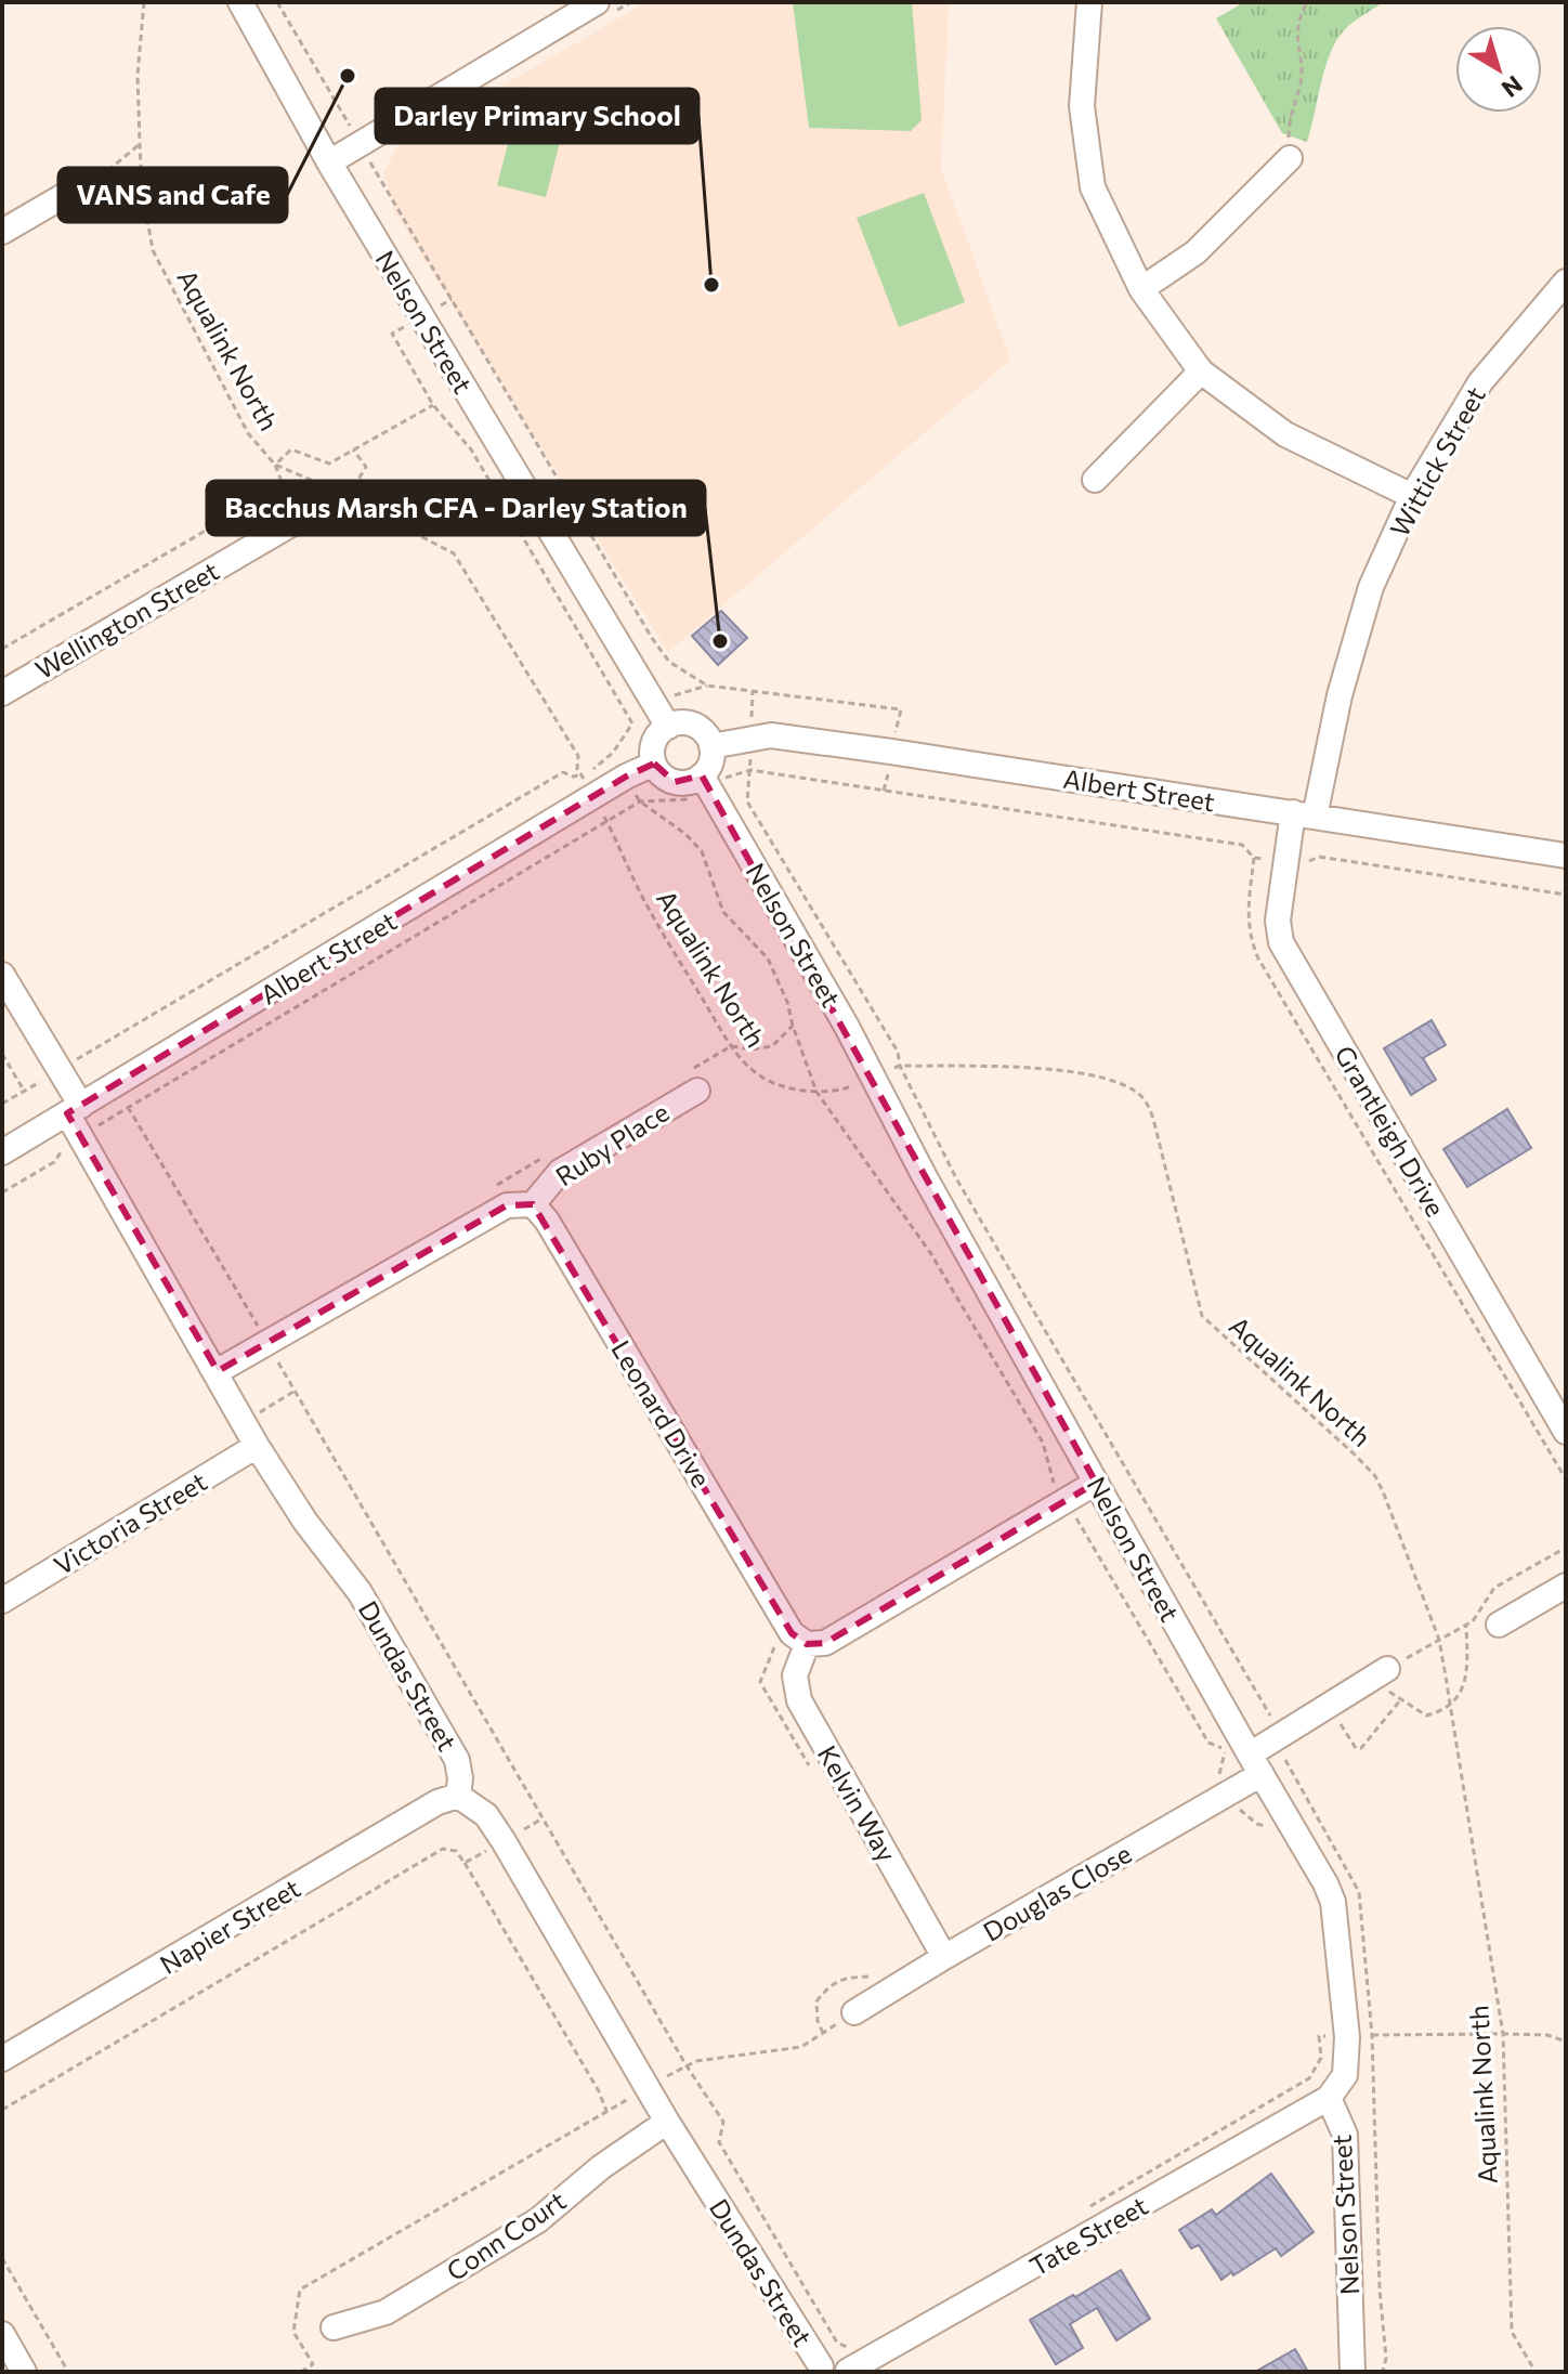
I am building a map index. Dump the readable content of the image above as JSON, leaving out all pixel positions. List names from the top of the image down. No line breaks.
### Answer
{"streets":{"street":["Nelson Street","Wittick Street","Wellington Street","Albert Street","Grantleigh Drive","Ruby Place","Leonard Drive","Victoria Street","Dundas Street","Kelvin Way","Douglas Close","Napier Street","Conn Court","Tate Street"],"path":["Aqualink North"]},"crossings":[["Nelson Street","Aqualink North"],["Nelson Street","Albert Street"],["Nelson Street","Douglas Close"],["Nelson Street","Tate Street"],["Wittick Street","Albert Street"],["Wittick Street","Grantleigh Drive"],["Albert Street","Grantleigh Drive"],["Albert Street","Dundas Street"],["Ruby Place","Leonard Drive"],["Leonard Drive","Kelvin Way"],["Victoria Street","Dundas Street"],["Dundas Street","Napier Street"],["Dundas Street","Conn Court"],["Kelvin Way","Douglas Close"]],"places":["VANS and Cafe","Darley Primary School","Bacchus Marsh CFA - Darley Station"],"north":"bottom right"}
